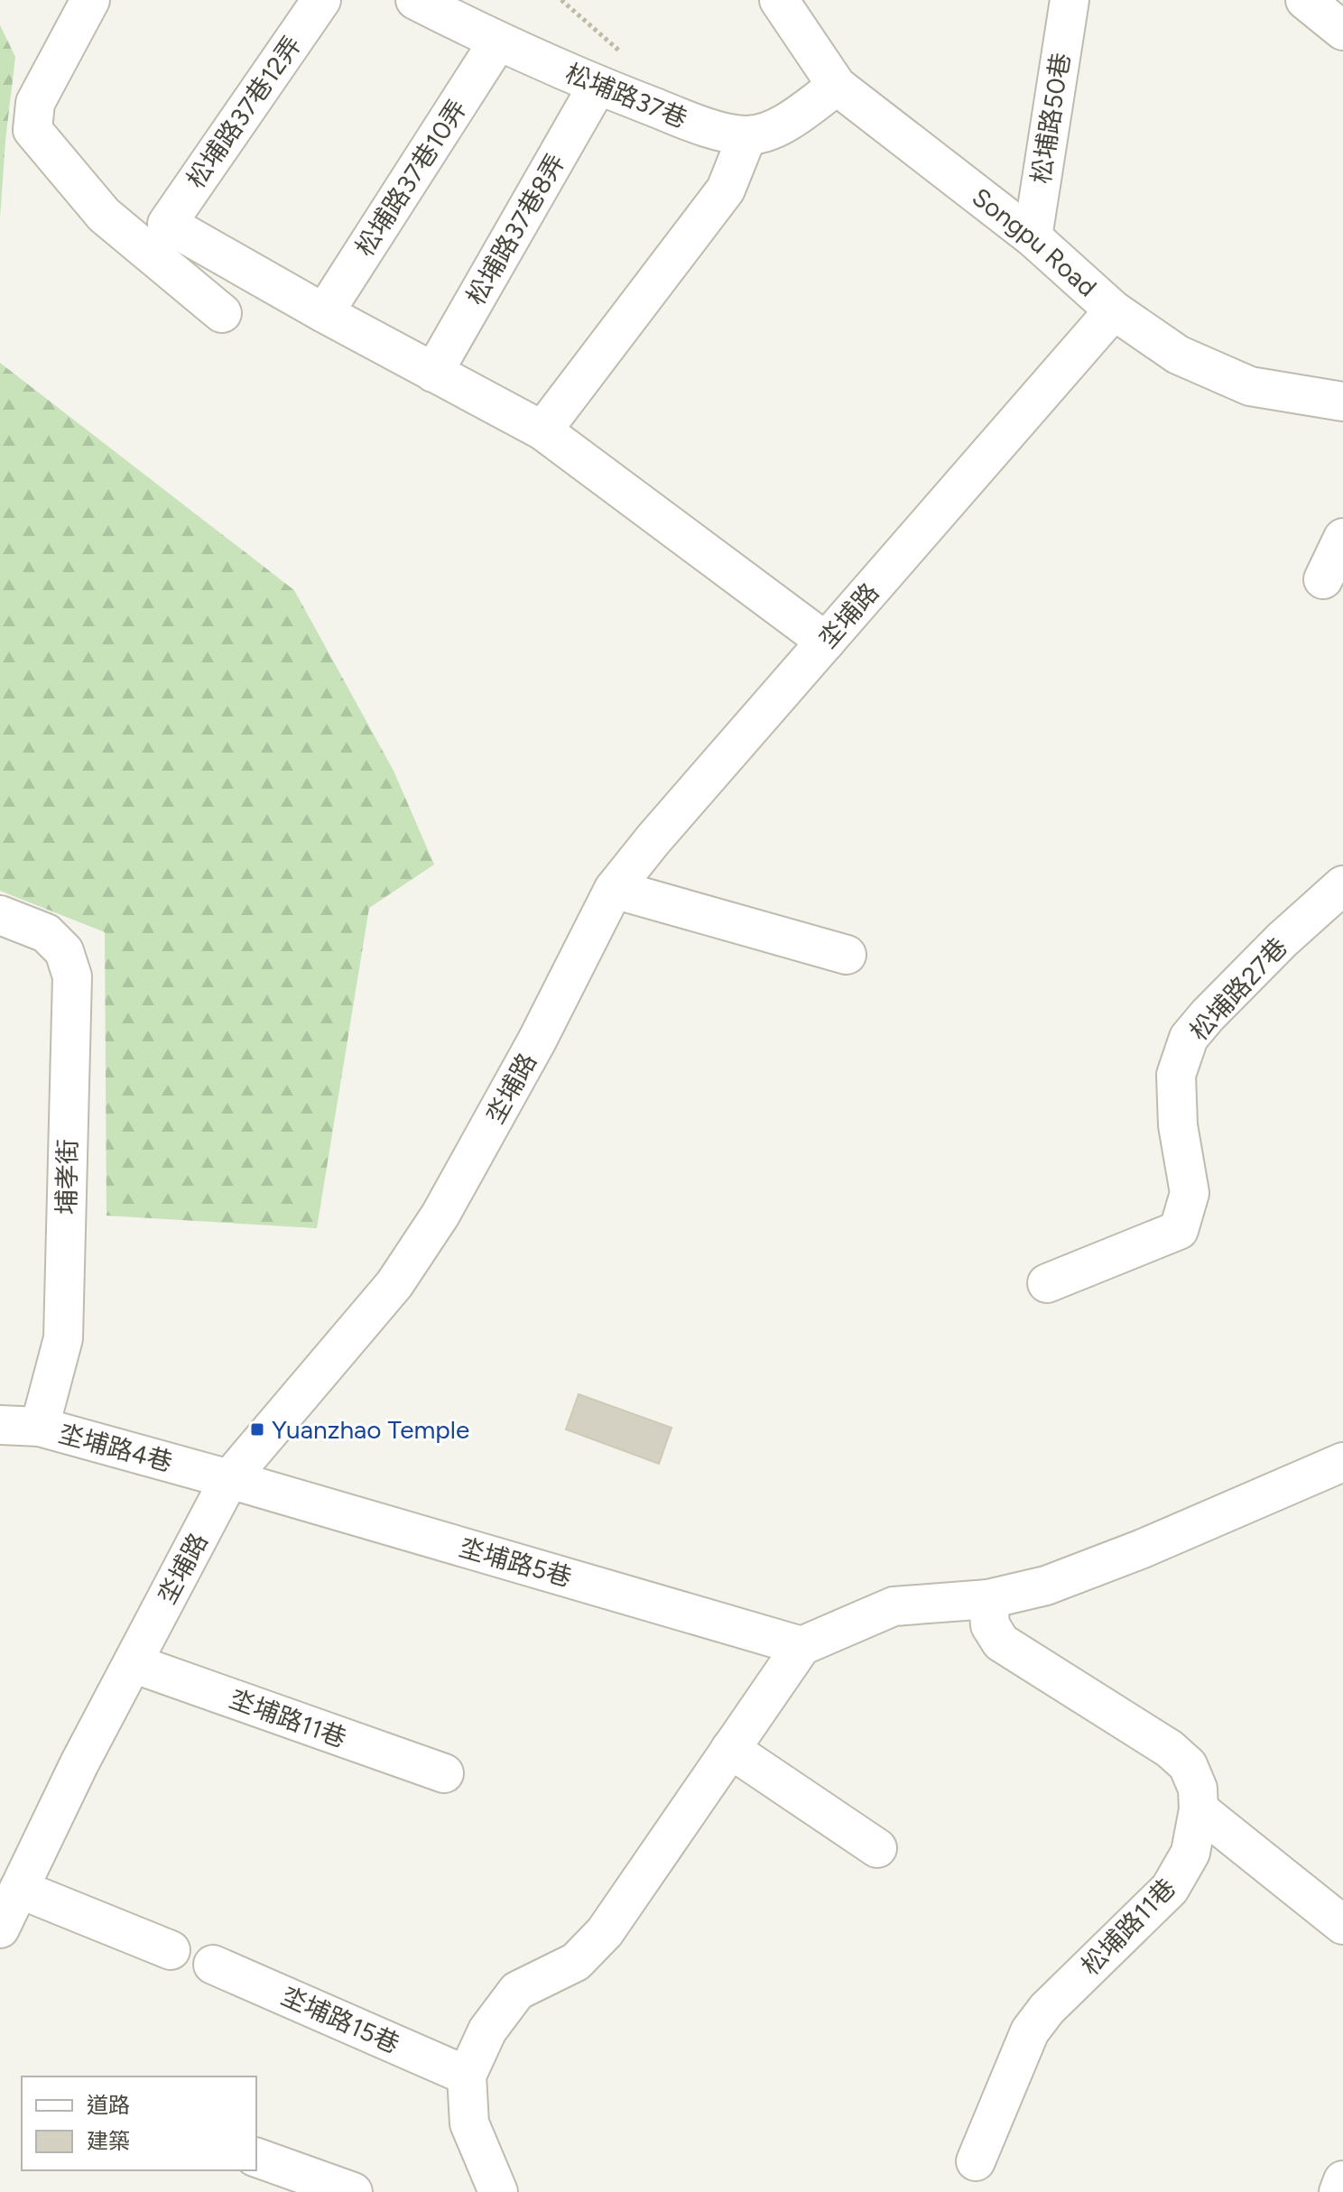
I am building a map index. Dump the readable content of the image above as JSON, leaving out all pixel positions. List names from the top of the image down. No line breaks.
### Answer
{"streets":{"street":["松埔路37巷","松埔路37巷12弄","松埔路50巷","松埔路37巷10弄","松埔路37巷8弄","Songpu Road","坔埔路","松埔路27巷","埔孝街","坔埔路4巷","坔埔路5巷","坔埔路11巷","松埔路11巷","坔埔路15巷"]},"crossings":[["松埔路37巷","松埔路37巷10弄"],["松埔路37巷","松埔路37巷8弄"],["松埔路37巷","Songpu Road"],["松埔路37巷12弄","松埔路37巷10弄"],["松埔路50巷","Songpu Road"],["Songpu Road","坔埔路"],["坔埔路","坔埔路4巷"],["坔埔路","坔埔路5巷"],["坔埔路","坔埔路11巷"],["埔孝街","坔埔路4巷"],["坔埔路4巷","坔埔路5巷"]],"places":{"transit":["Yuanzhao Temple"]},"legend":["道路","建築"]}
